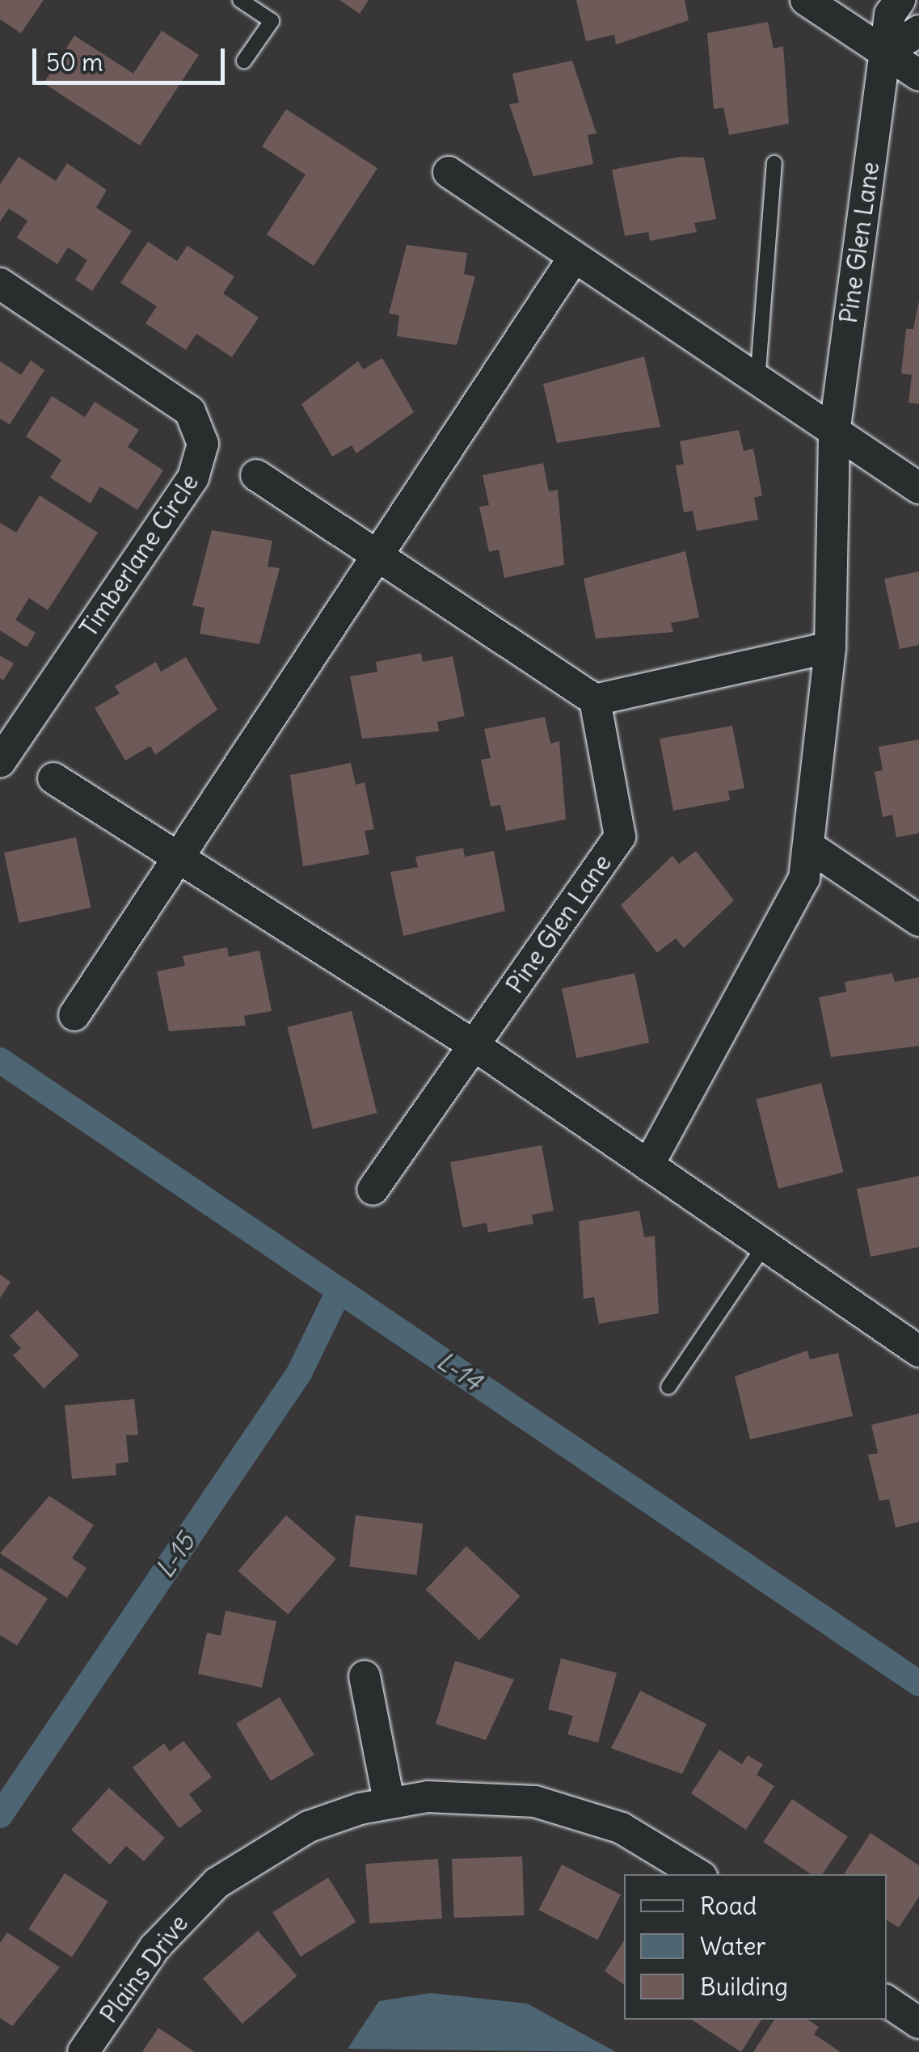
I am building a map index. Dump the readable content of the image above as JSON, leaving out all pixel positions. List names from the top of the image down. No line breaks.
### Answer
{"streets":{"street":["Pine Glen Lane","Timberlane Circle","Plains Drive"]},"water":["L-14","L-15"],"legend":["Road","Water","Building"],"scale_bar":"50 m"}
